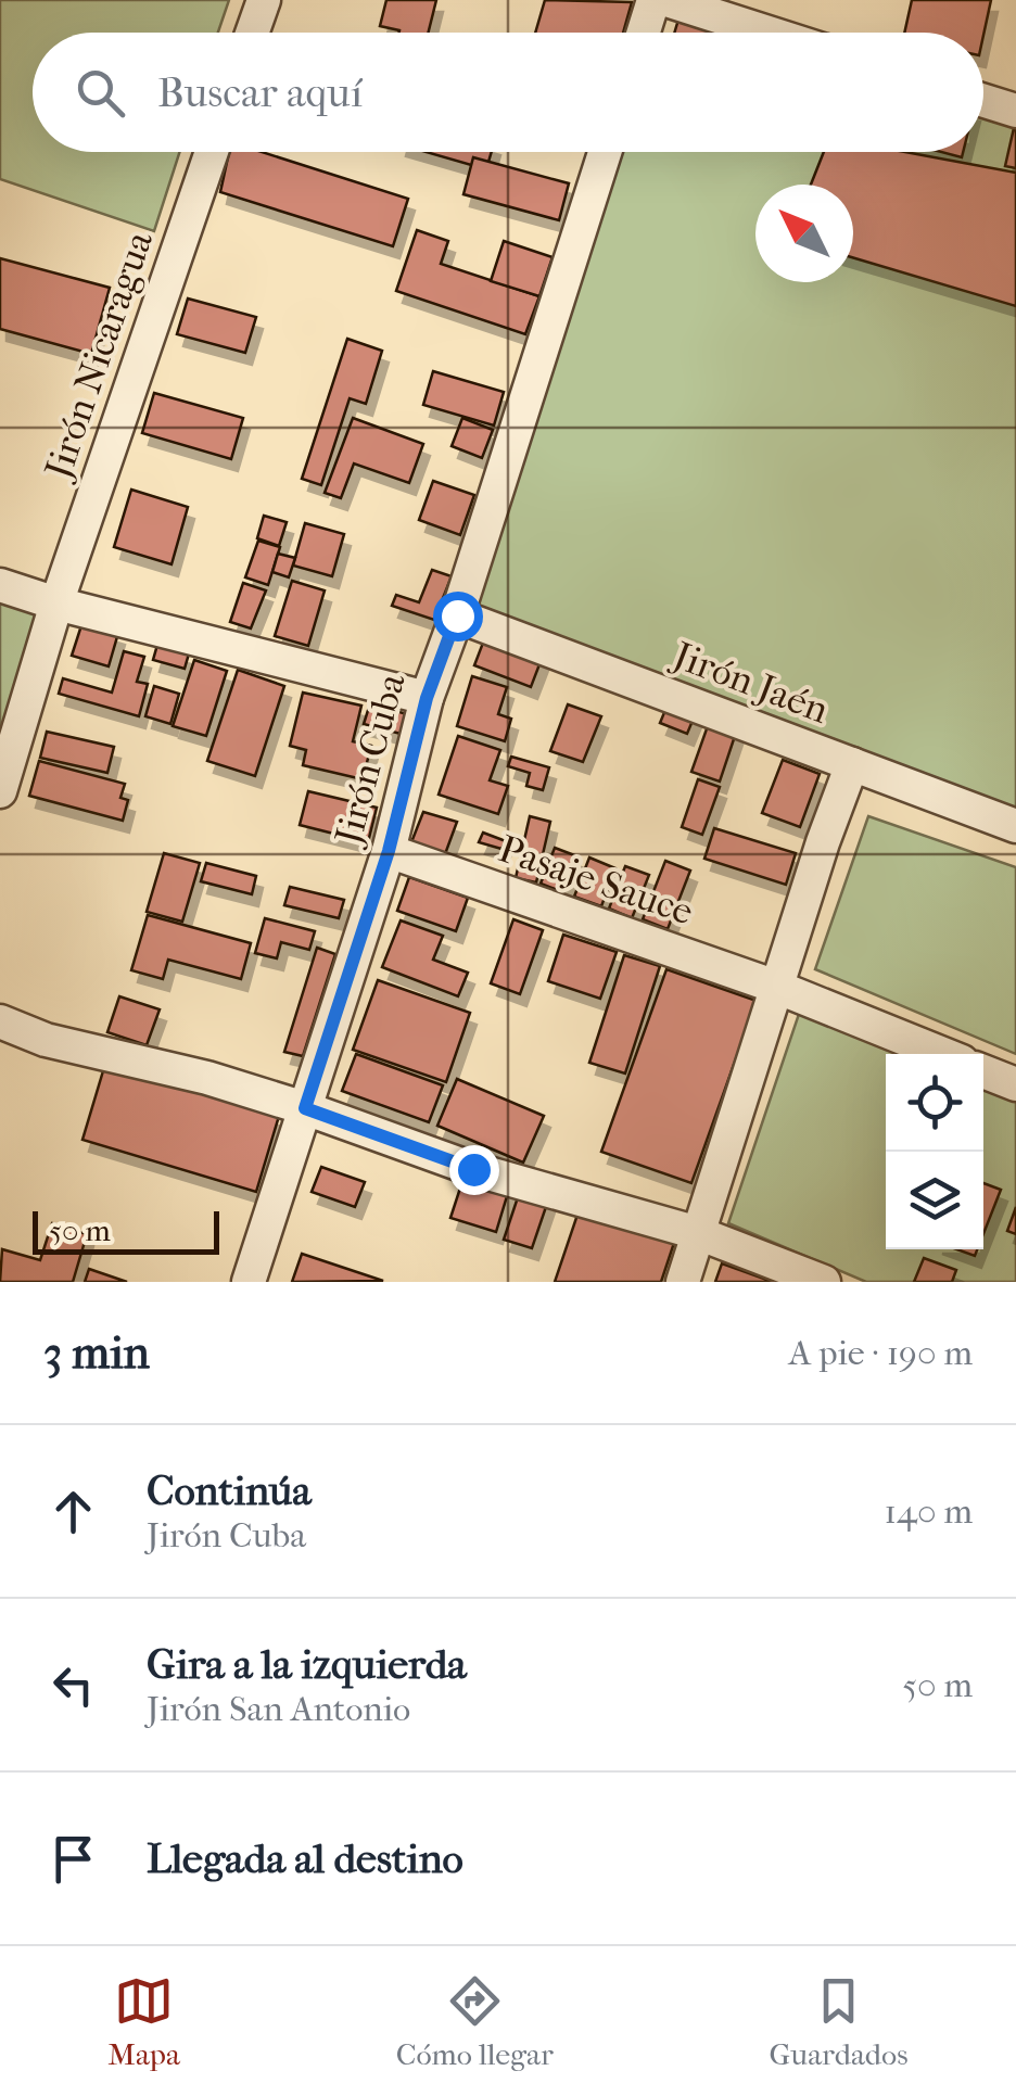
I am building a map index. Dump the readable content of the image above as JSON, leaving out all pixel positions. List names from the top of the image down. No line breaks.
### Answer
{"streets":{"street":["Jirón Nicaragua","Jirón Jaén","Jirón Cuba","Pasaje Sauce"]},"crossings":[["Jirón Jaén","Jirón Cuba"],["Jirón Cuba","Pasaje Sauce"]],"scale_bar":"50 m","north":"top left","page":{"search":"Buscar aquí","scale":"50 m","heading":["3 min","A pie · 190 m"],"list":[["Continúa","Jirón Cuba","140 m"],["Gira a la izquierda","Jirón San Antonio","50 m"],"Llegada al destino"],"nav":["Mapa","Cómo llegar","Guardados"]}}
